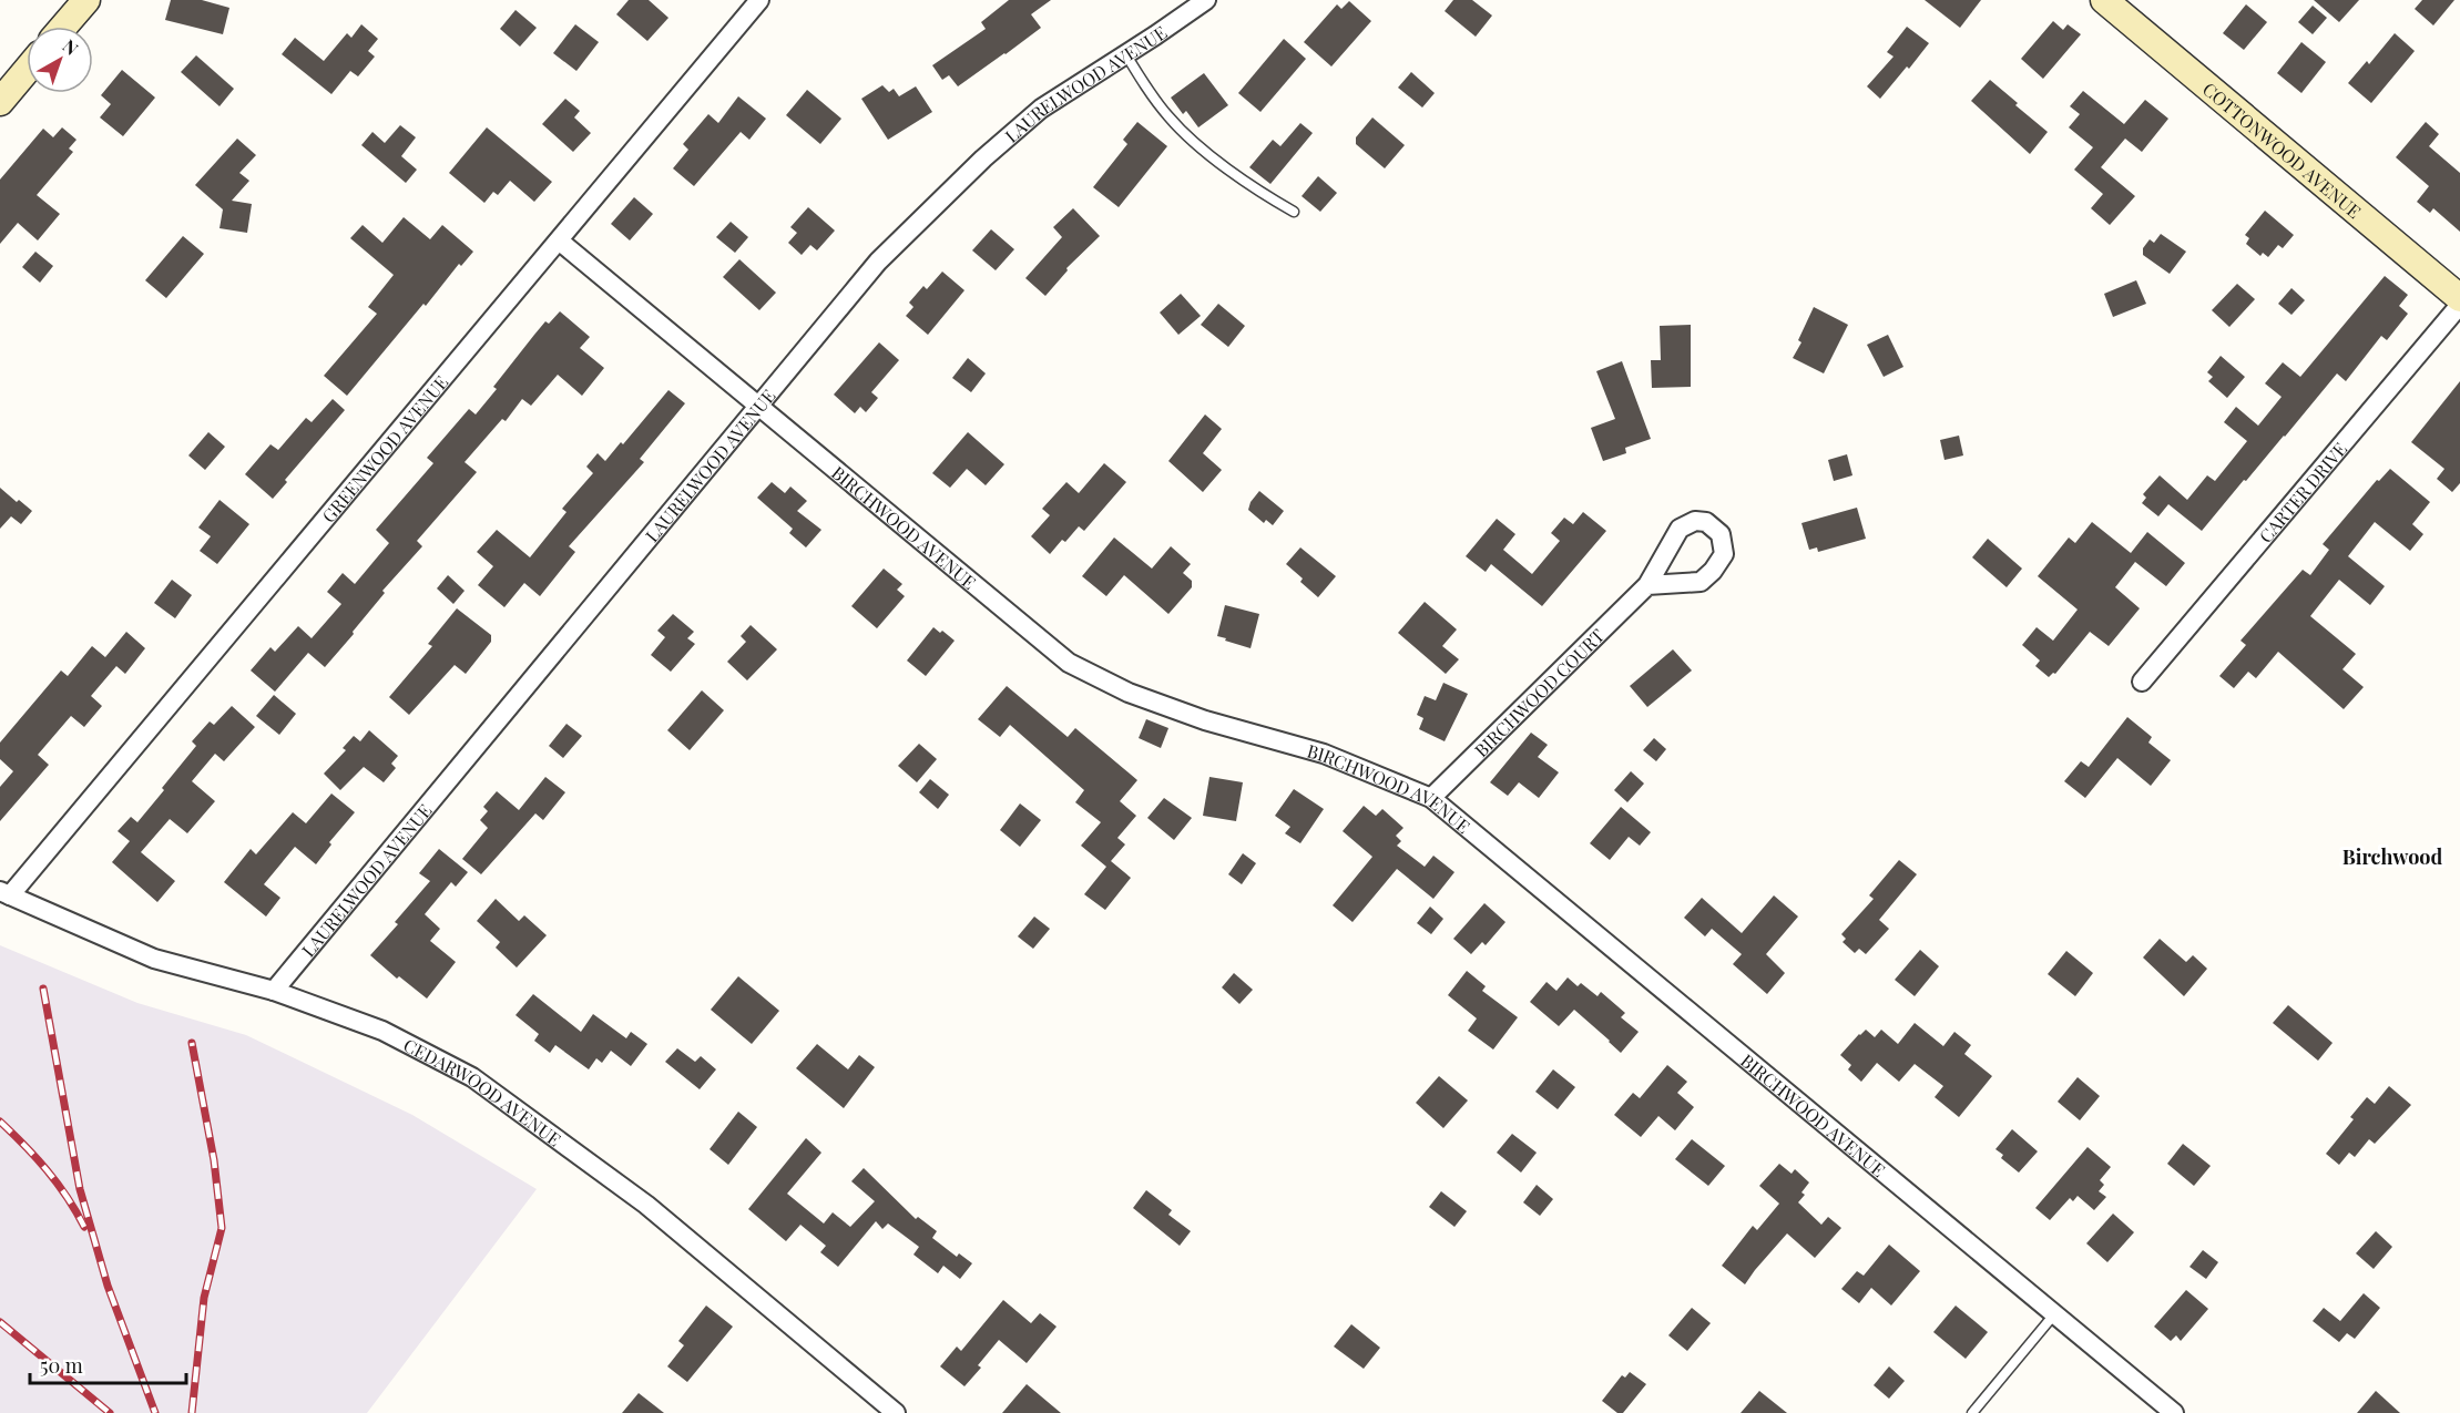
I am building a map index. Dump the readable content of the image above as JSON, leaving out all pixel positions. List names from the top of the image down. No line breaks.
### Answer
{"streets":{"street":["LAURELWOOD AVENUE","COTTONWOOD AVENUE","GREENWOOD AVENUE","CARTER DRIVE","BIRCHWOOD AVENUE","BIRCHWOOD COURT","CEDARWOOD AVENUE"]},"crossings":[["LAURELWOOD AVENUE","BIRCHWOOD AVENUE"],["LAURELWOOD AVENUE","CEDARWOOD AVENUE"],["GREENWOOD AVENUE","BIRCHWOOD AVENUE"],["GREENWOOD AVENUE","CEDARWOOD AVENUE"],["BIRCHWOOD AVENUE","BIRCHWOOD COURT"]],"districts":["Birchwood"],"scale_bar":"50 m","north":"top right"}
